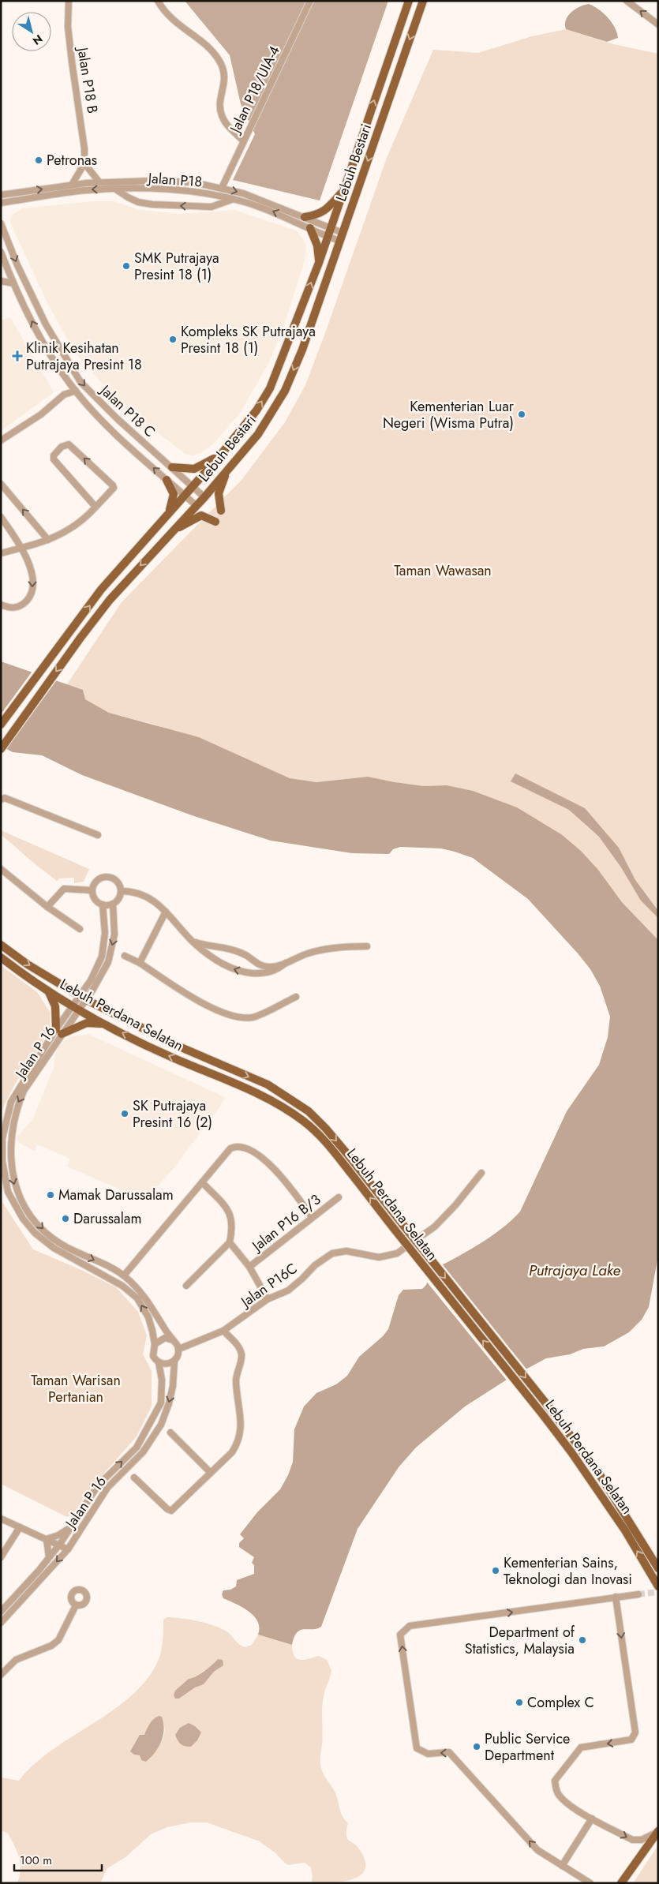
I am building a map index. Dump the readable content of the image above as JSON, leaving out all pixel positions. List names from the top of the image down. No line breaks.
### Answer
{"streets":{"main road":["Lebuh Bestari","Lebuh Perdana Selatan"],"street":["Jalan P18 B","Jalan P18/UIA-4","Jalan P18","Jalan P18 C","Jalan P 16","Jalan P16 B/3","Jalan P16C"]},"crossings":[["Jalan P18 B","Jalan P18"],["Jalan P18/UIA-4","Jalan P18"],["Lebuh Bestari","Jalan P18"],["Lebuh Bestari","Jalan P18 C"],["Lebuh Perdana Selatan","Jalan P 16"],["Jalan P 16","Jalan P16C"]],"water":["Putrajaya Lake"],"parks":["Taman Wawasan","Taman Warisan Pertanian"],"places":{"other":["Petronas","SMK Putrajaya Presint 18 (1)","Kompleks SK Putrajaya Presint 18 (1)","Kementerian Luar Negeri (Wisma Putra)","SK Putrajaya Presint 16 (2)","Mamak Darussalam","Darussalam","Kementerian Sains, Teknologi dan Inovasi","Department of Statistics, Malaysia","Complex C","Public Service Department"],"health":["Klinik Kesihatan Putrajaya Presint 18"]},"scale_bar":"100 m","north":"bottom right"}
